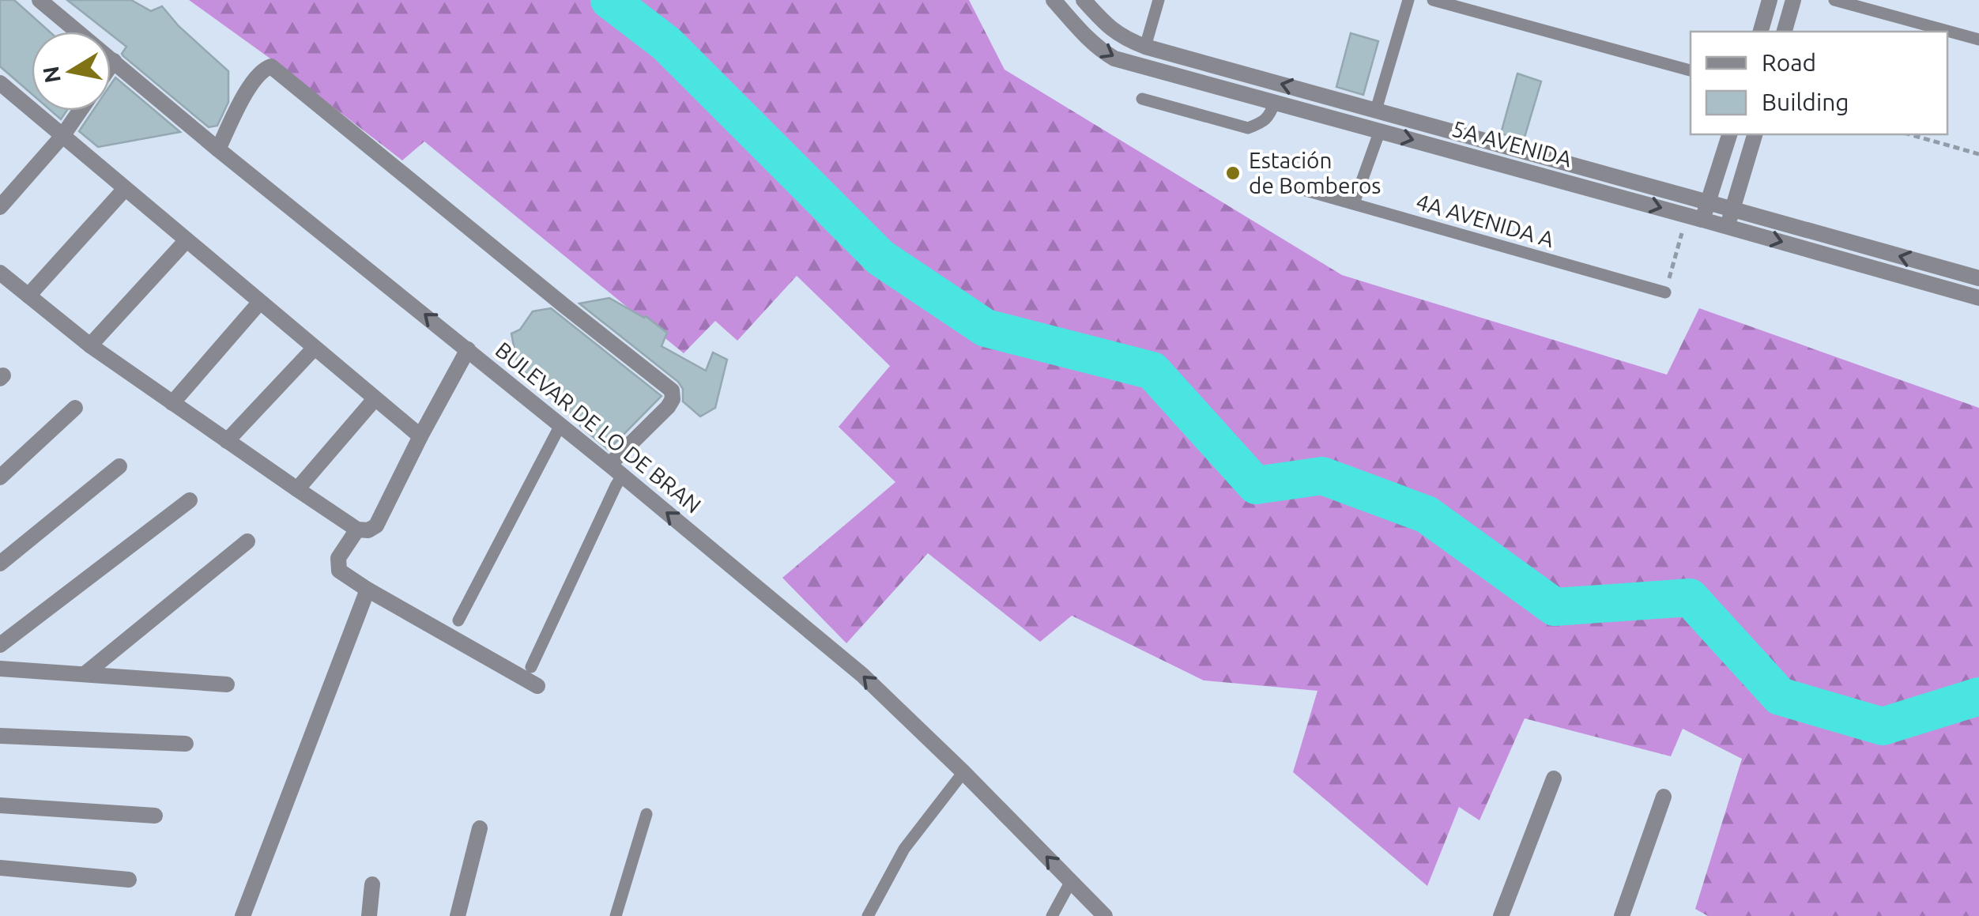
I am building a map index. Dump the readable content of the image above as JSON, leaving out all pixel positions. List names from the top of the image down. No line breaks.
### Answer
{"streets":{"street":["5A AVENIDA","BULEVAR DE LO DE BRAN"],"lane":["4A AVENIDA A"]},"places":["Estación de Bomberos"],"legend":["Road","Building"],"north":"left"}
